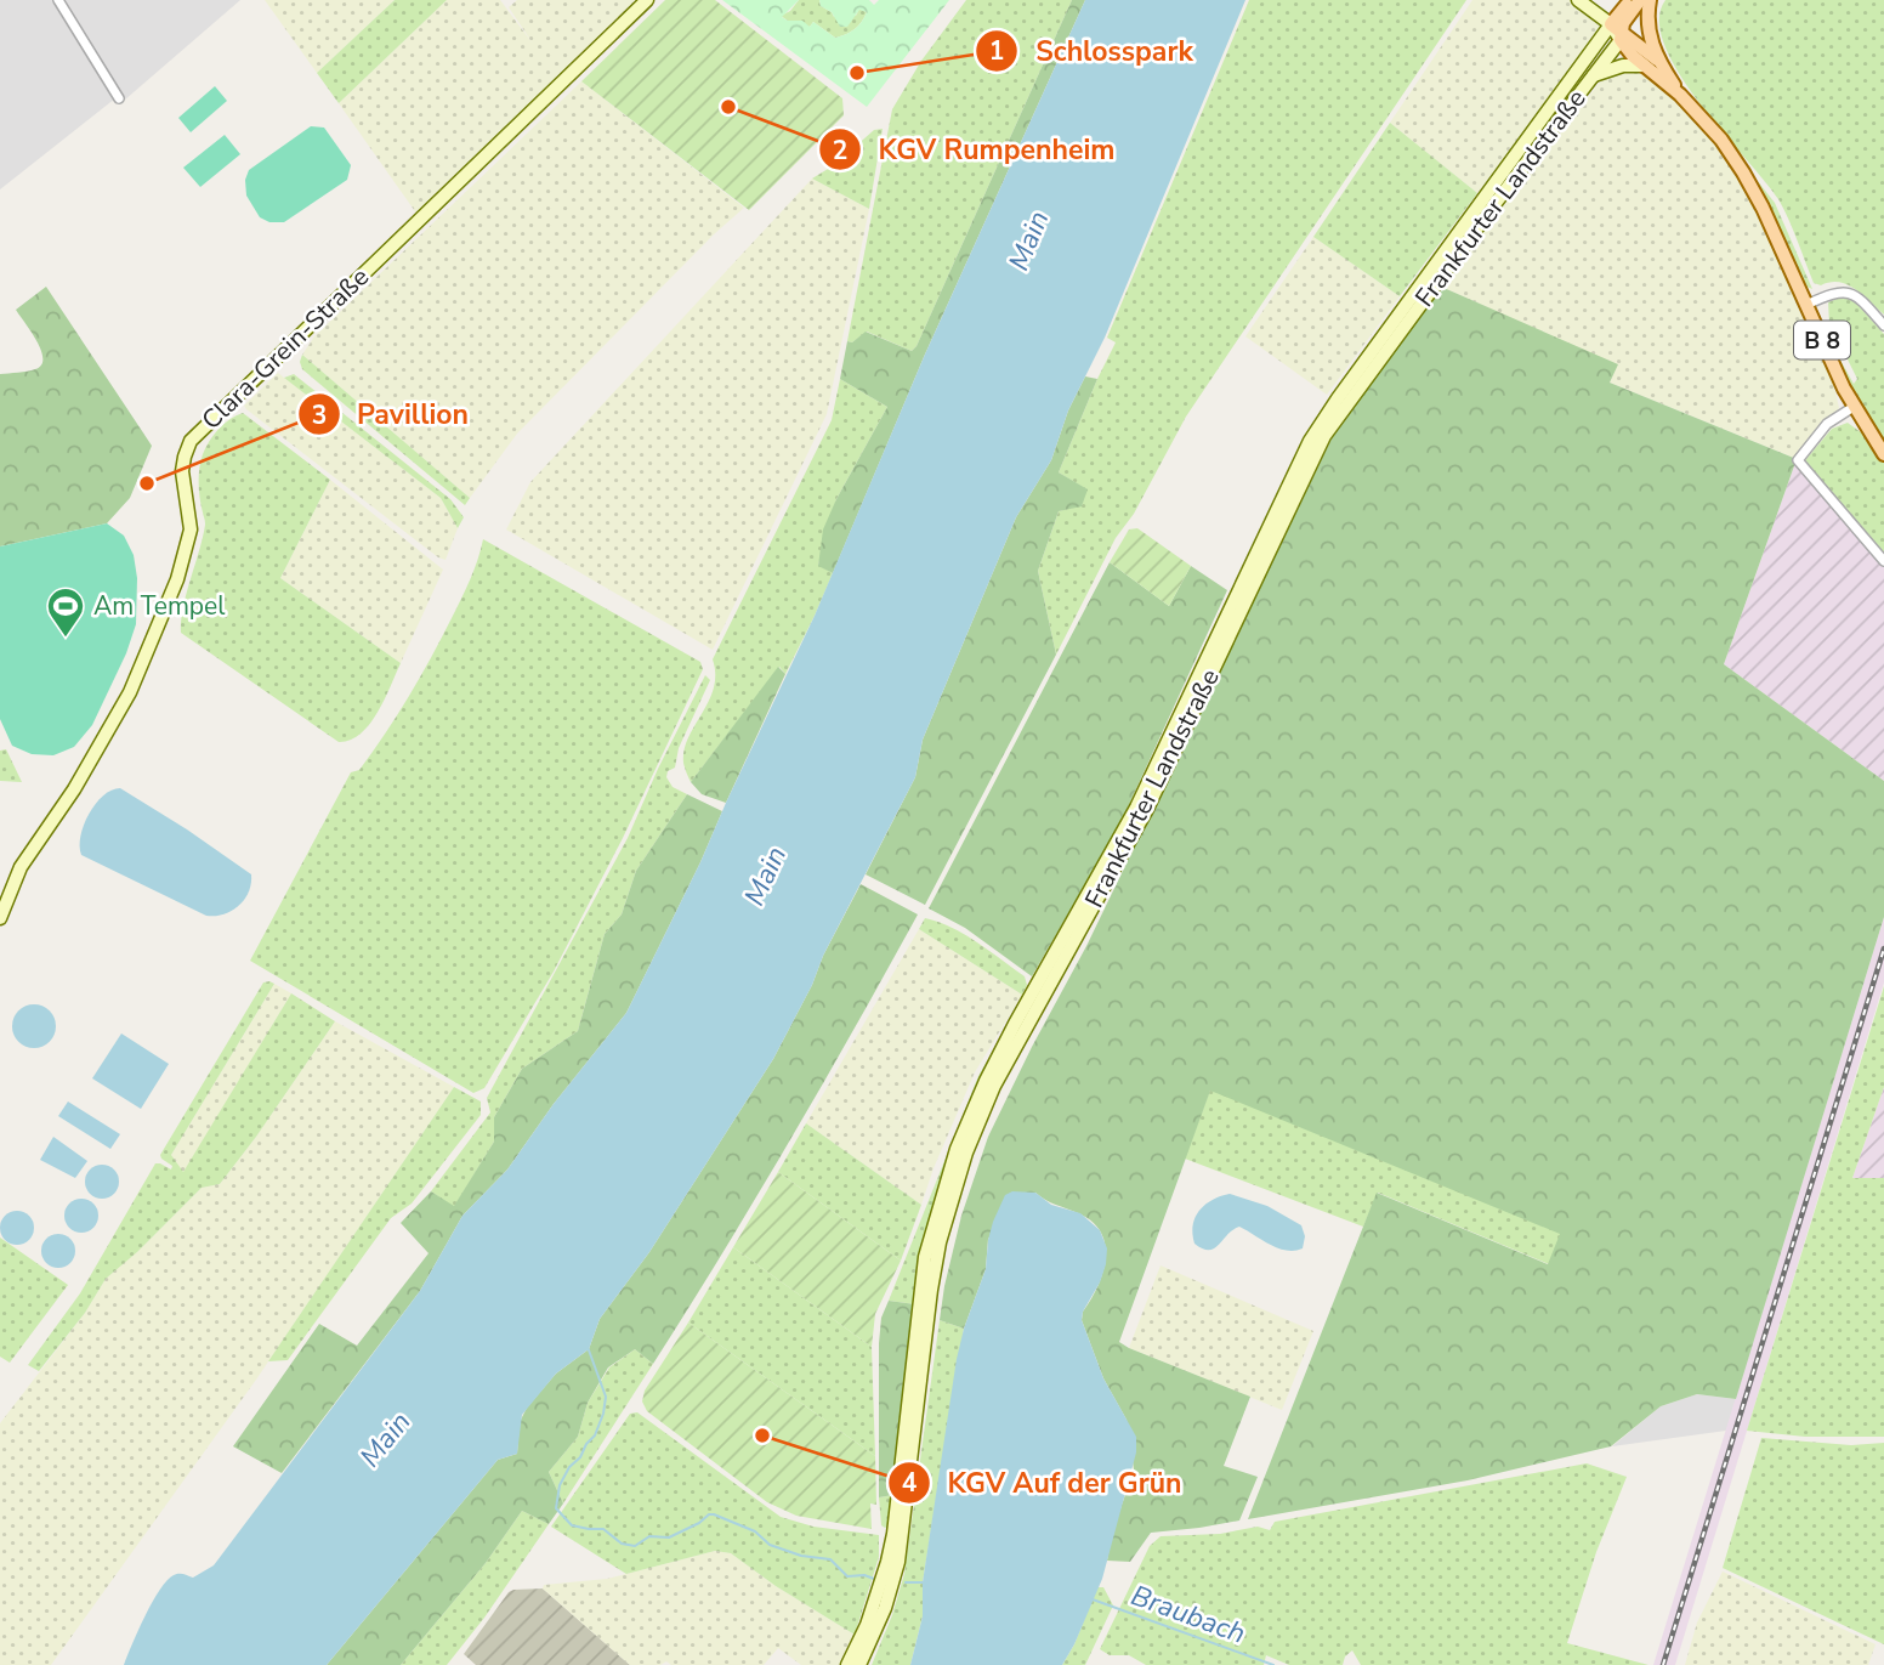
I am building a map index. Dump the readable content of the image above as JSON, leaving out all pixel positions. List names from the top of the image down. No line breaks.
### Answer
{"streets":{"main road":["Frankfurter Landstraße","B 8","Clara-Grein-Straße"]},"crossings":[["Frankfurter Landstraße","B 8"]],"water":["Main","Braubach"],"places":{"other":["Schlosspark","KGV Rumpenheim","Pavillion","KGV Auf der Grün"],"sports":["Am Tempel"]}}
